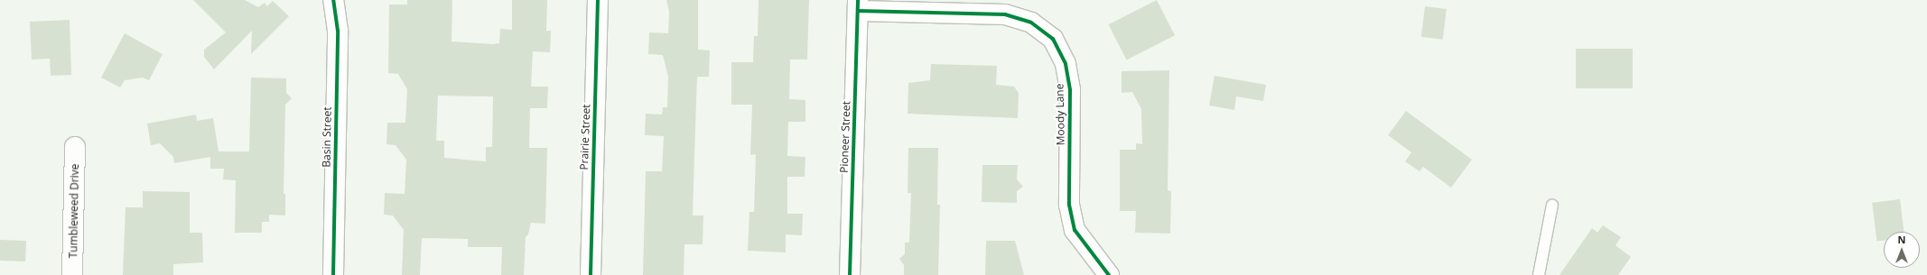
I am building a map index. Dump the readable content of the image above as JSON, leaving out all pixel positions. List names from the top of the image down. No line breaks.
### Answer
{"streets":{"street":["Moody Lane","Basin Street","Prairie Street","Pioneer Street","Tumbleweed Drive"]},"crossings":[["Moody Lane","Pioneer Street"]],"north":"top"}
